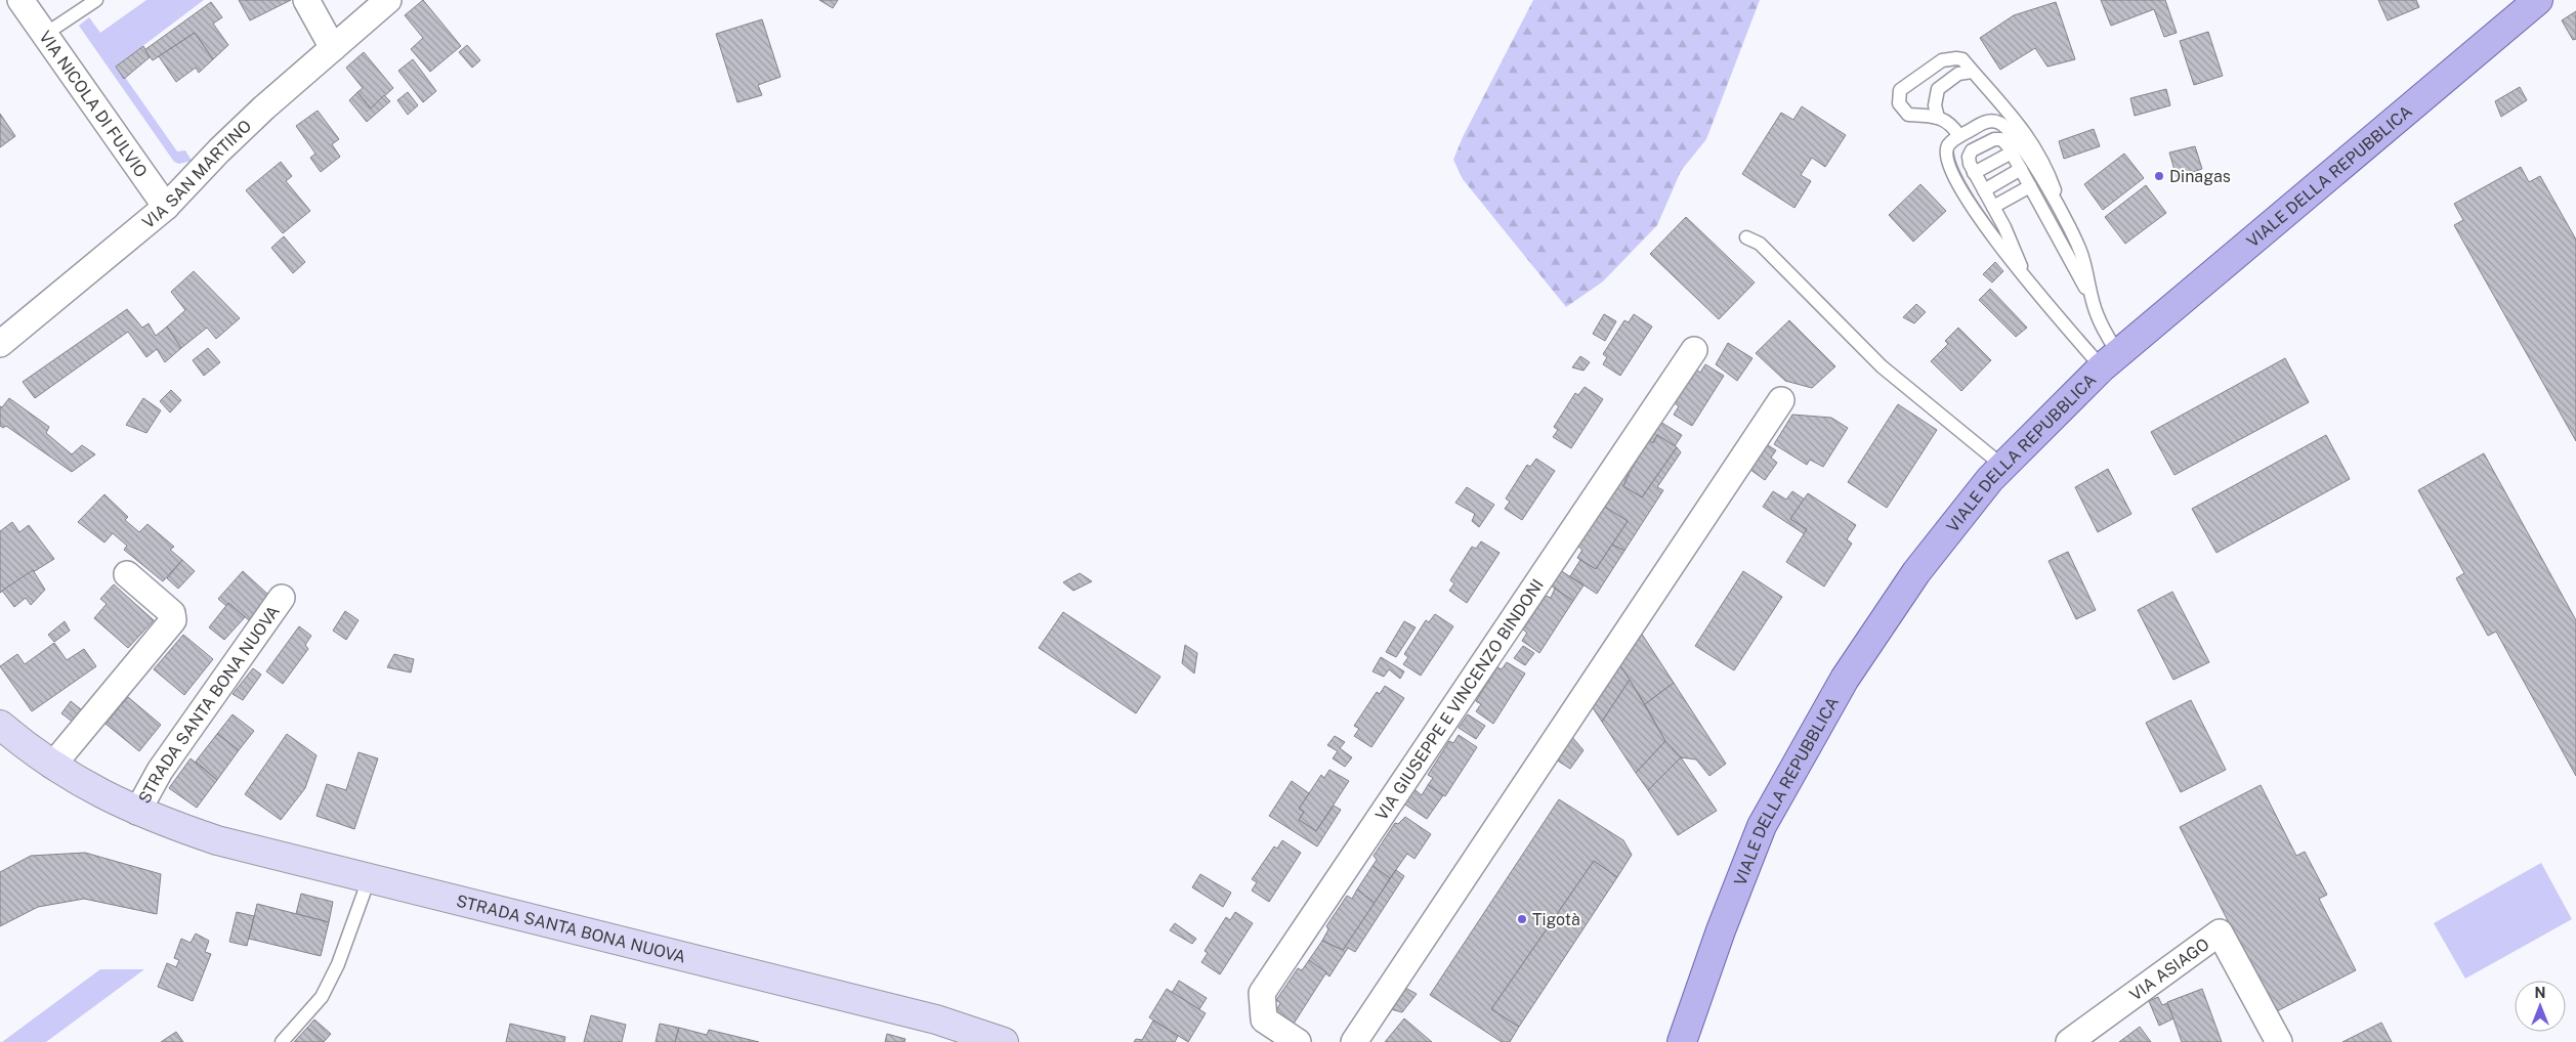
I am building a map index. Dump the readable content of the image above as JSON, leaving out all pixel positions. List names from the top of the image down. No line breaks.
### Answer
{"streets":{"main road":["VIALE DELLA REPUBBLICA"],"street":["VIA NICOLA DI FULVIO","VIA SAN MARTINO","VIA GIUSEPPE E VINCENZO BINDONI","STRADA SANTA BONA NUOVA","VIA ASIAGO"]},"crossings":[["VIA NICOLA DI FULVIO","VIA SAN MARTINO"]],"places":["Dinagas","Tigotà"],"north":"top"}
